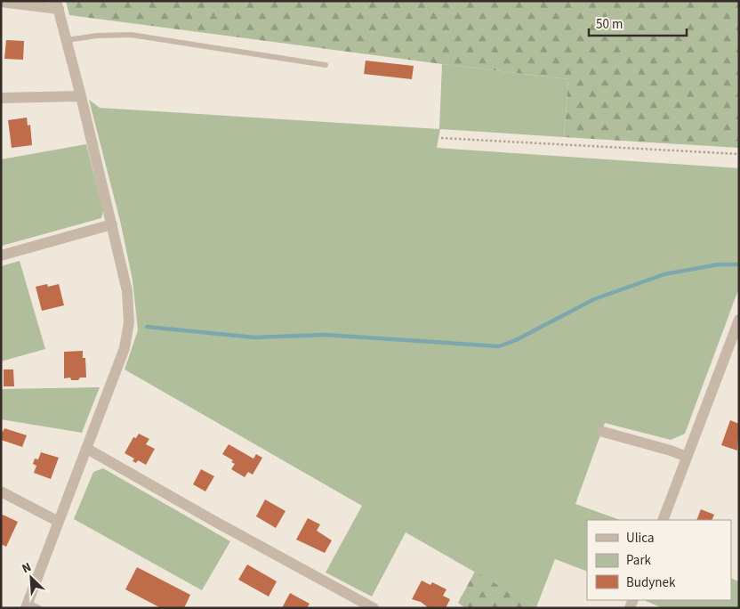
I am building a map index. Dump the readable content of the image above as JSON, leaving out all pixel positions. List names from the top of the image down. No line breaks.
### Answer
{"legend":["Ulica","Park","Budynek"],"scale_bar":"50 m","north":"top left"}
